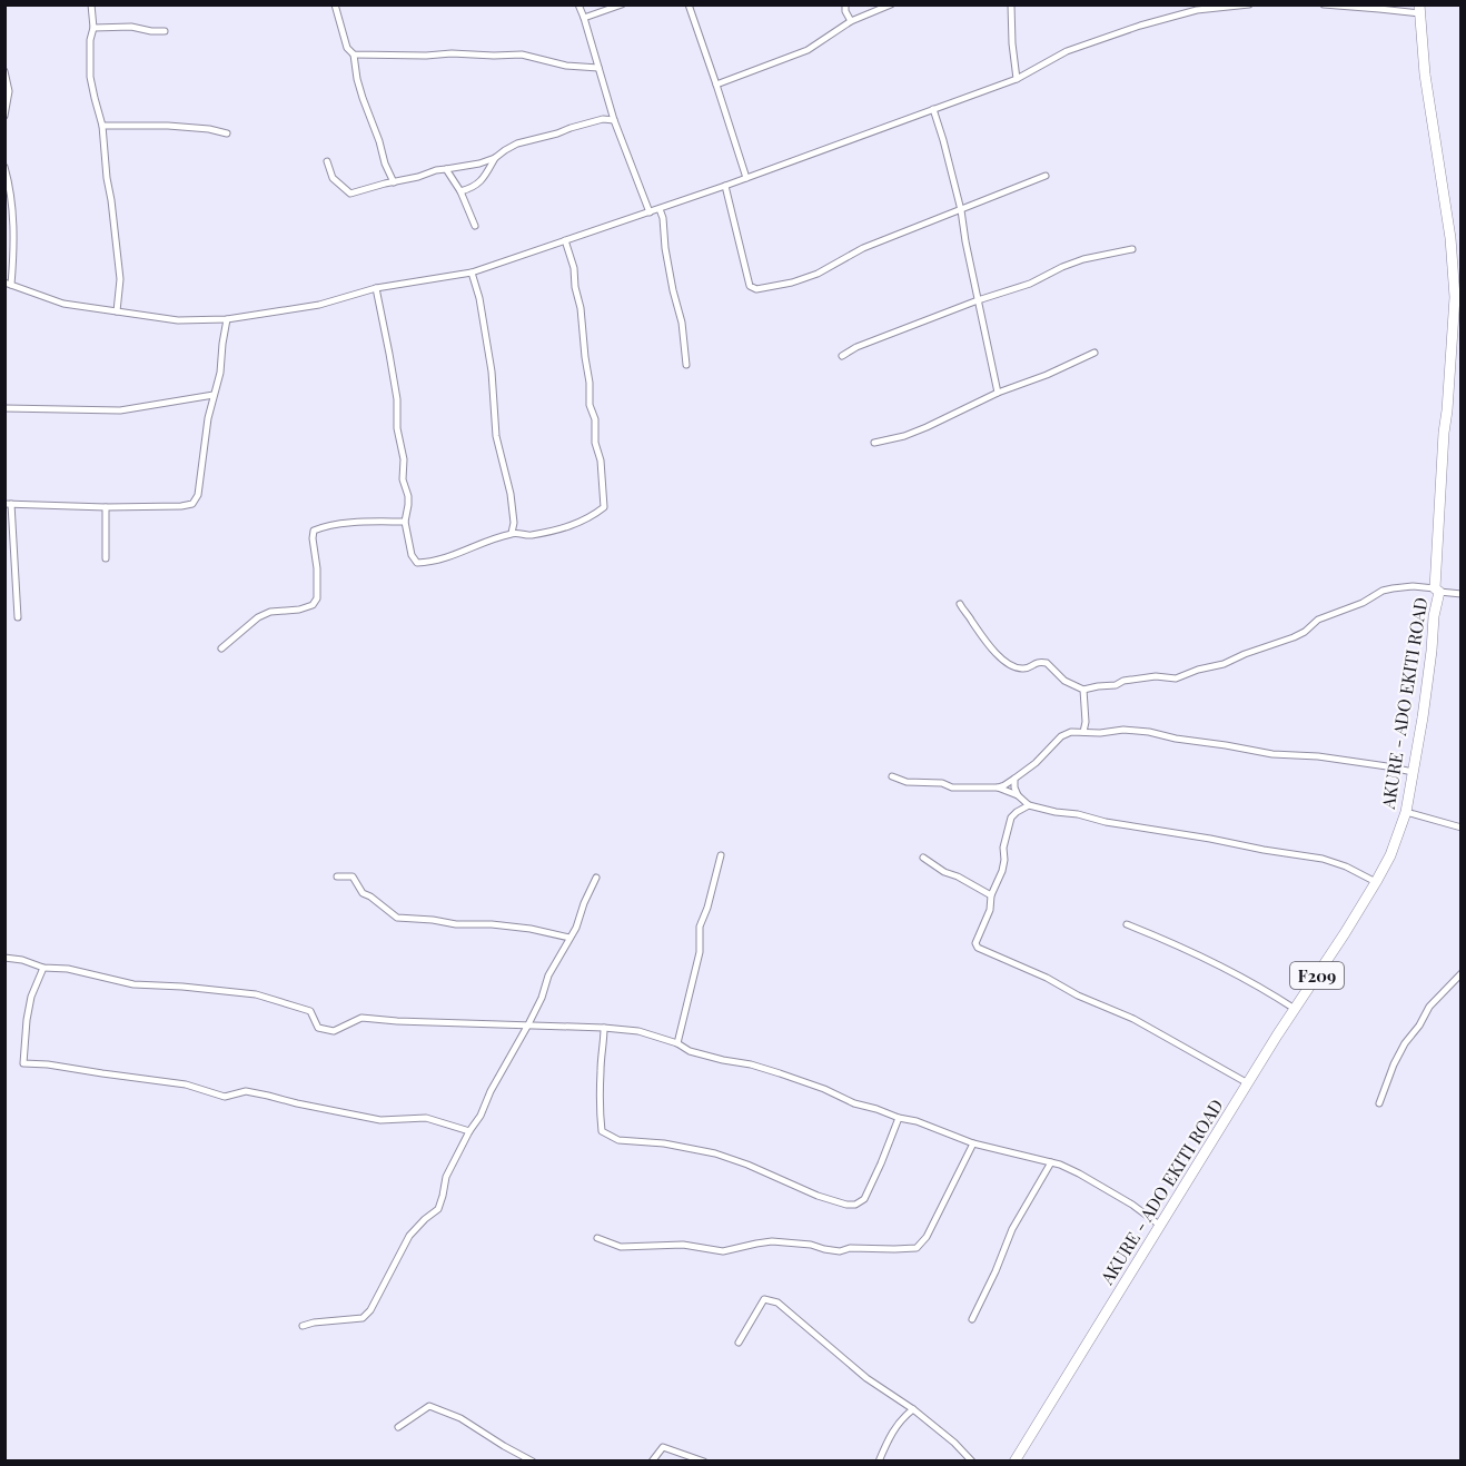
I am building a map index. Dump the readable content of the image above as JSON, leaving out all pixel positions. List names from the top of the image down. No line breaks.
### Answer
{"streets":{"main road":["AKURE - ADO EKITI ROAD","F209"]}}
